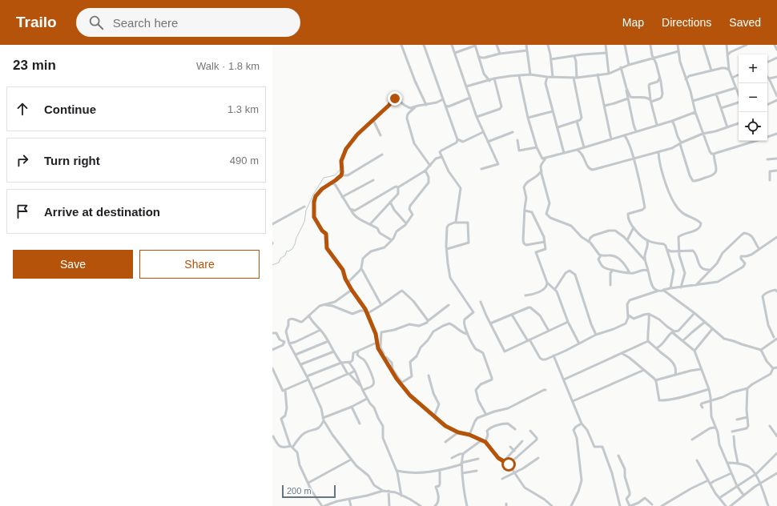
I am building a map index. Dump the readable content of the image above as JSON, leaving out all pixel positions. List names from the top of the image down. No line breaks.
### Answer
{"scale_bar":"200 m","page":{"header":"Trailo","search":"Search here","nav":["Map","Directions","Saved"],"heading":["23 min","Walk · 1.8 km"],"map_buttons":["+","−"],"list":[["Continue","1.3 km"],["Turn right","490 m"],"Arrive at destination"],"buttons":["Save","Share"],"scale":"200 m"}}
